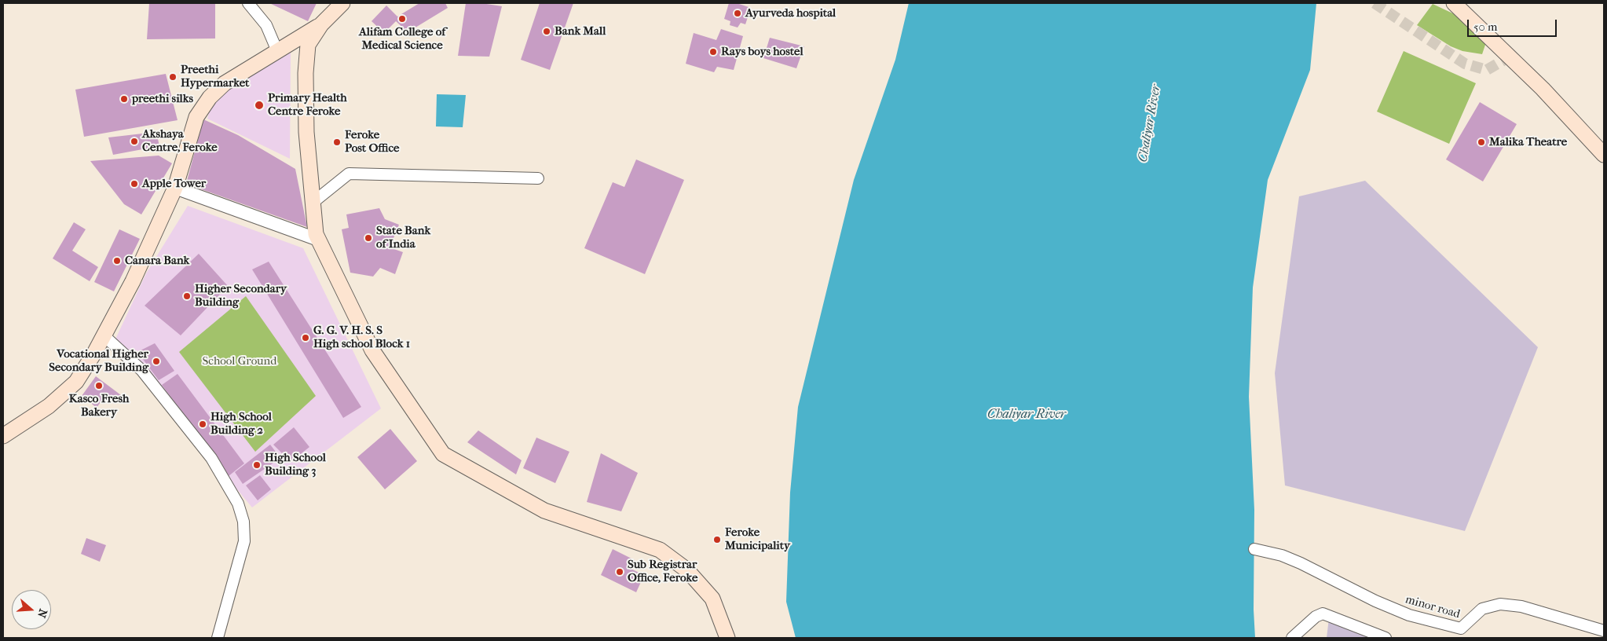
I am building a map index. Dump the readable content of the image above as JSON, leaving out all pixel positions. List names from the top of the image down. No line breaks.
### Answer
{"streets":{"street":["minor road"]},"water":["Chaliyar River"],"parks":["School Ground"],"places":["Ayurveda hospital","Alifam College of Medical Science","Bank Mall","Rays boys hostel","Preethi Hypermarket","preethi silks","Primary Health Centre Feroke","Akshaya Centre, Feroke","Feroke Post Office","Malika Theatre","Apple Tower","State Bank of India","Canara Bank","Higher Secondary Building","G. G. V. H. S. S High school Block 1","Vocational Higher Secondary Building","Kasco Fresh Bakery","High School Building 2","High School Building 3","Feroke Municipality","Sub Registrar Office, Feroke"],"scale_bar":"50 m","north":"right"}
